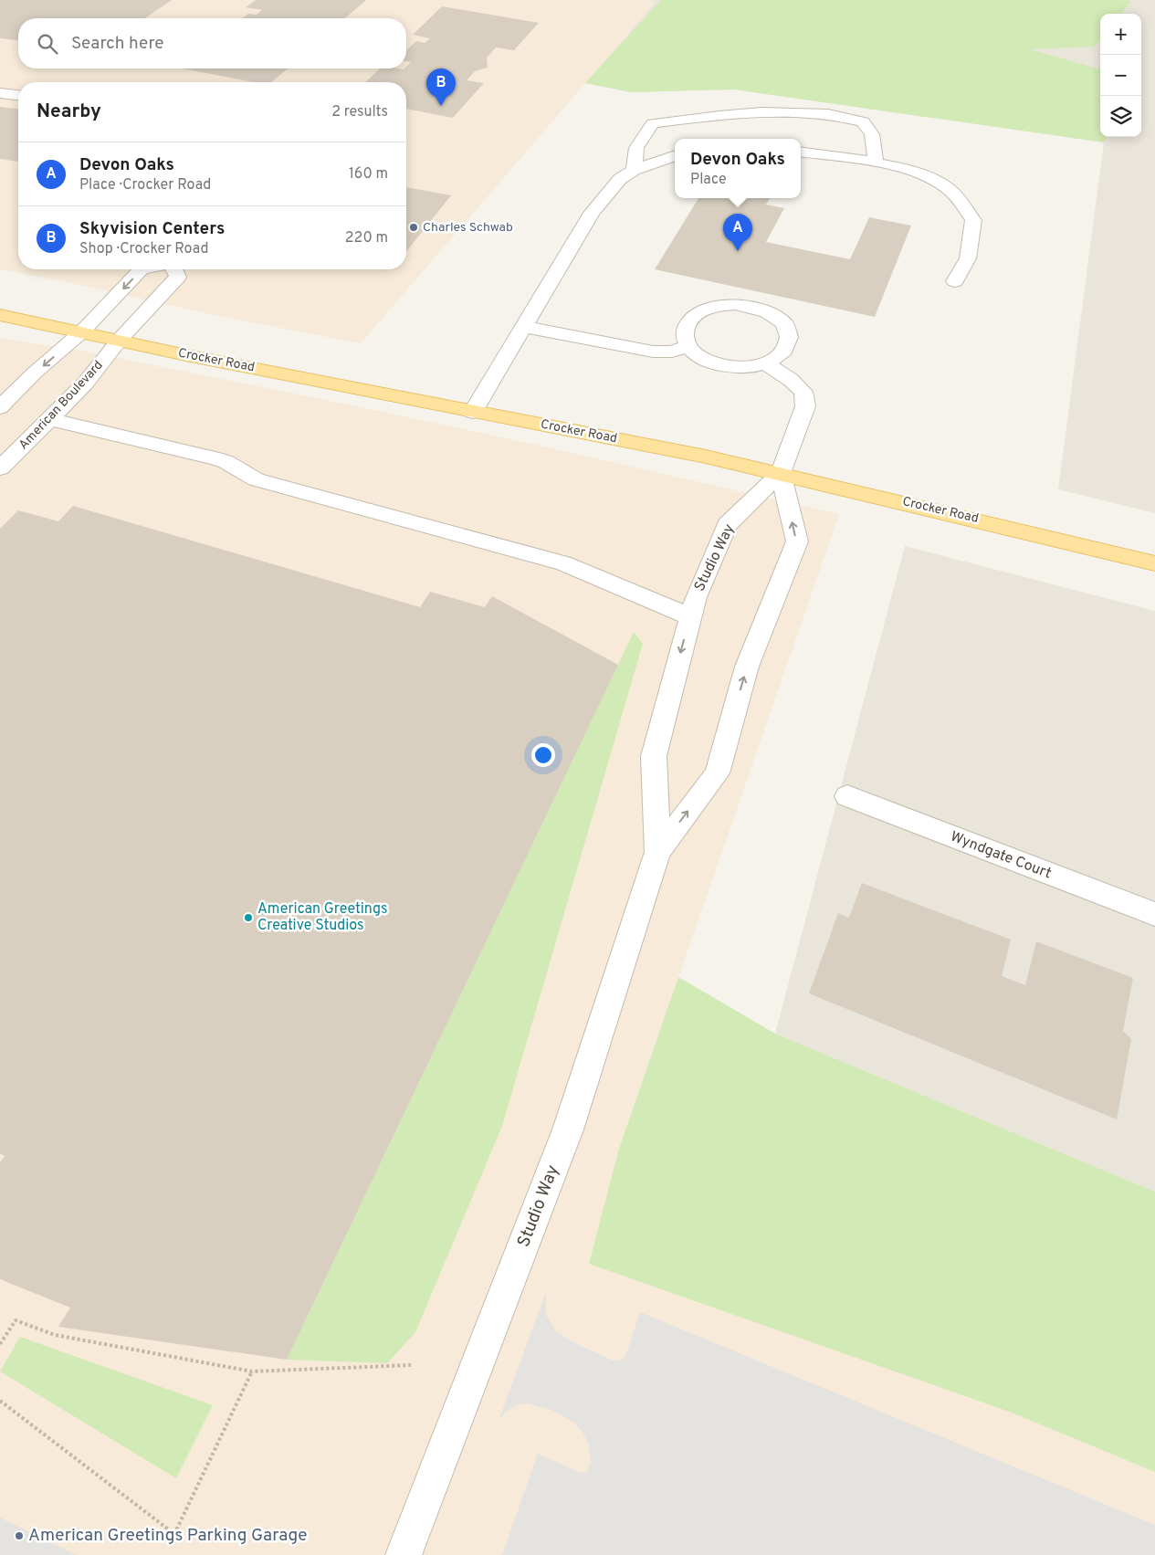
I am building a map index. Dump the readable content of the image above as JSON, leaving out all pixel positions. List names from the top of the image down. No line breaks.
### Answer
{"streets":{"main road":["Crocker Road"],"street":["American Boulevard","Studio Way","Wyndgate Court"]},"crossings":[["Crocker Road","American Boulevard"],["Crocker Road","Studio Way"]],"places":["Charles Schwab","American Greetings Creative Studios","American Greetings Parking Garage"],"page":{"map_buttons":["+","−"],"search":"Search here","pins":["B","A"],"heading":["Nearby","2 results"],"popup":["Devon Oaks","Place"],"list":[{"mark":"A","name":"Devon Oaks","note":"Place · Crocker Road","value":"160 m"},{"mark":"B","name":"Skyvision Centers","note":"Shop · Crocker Road","value":"220 m"}]}}
